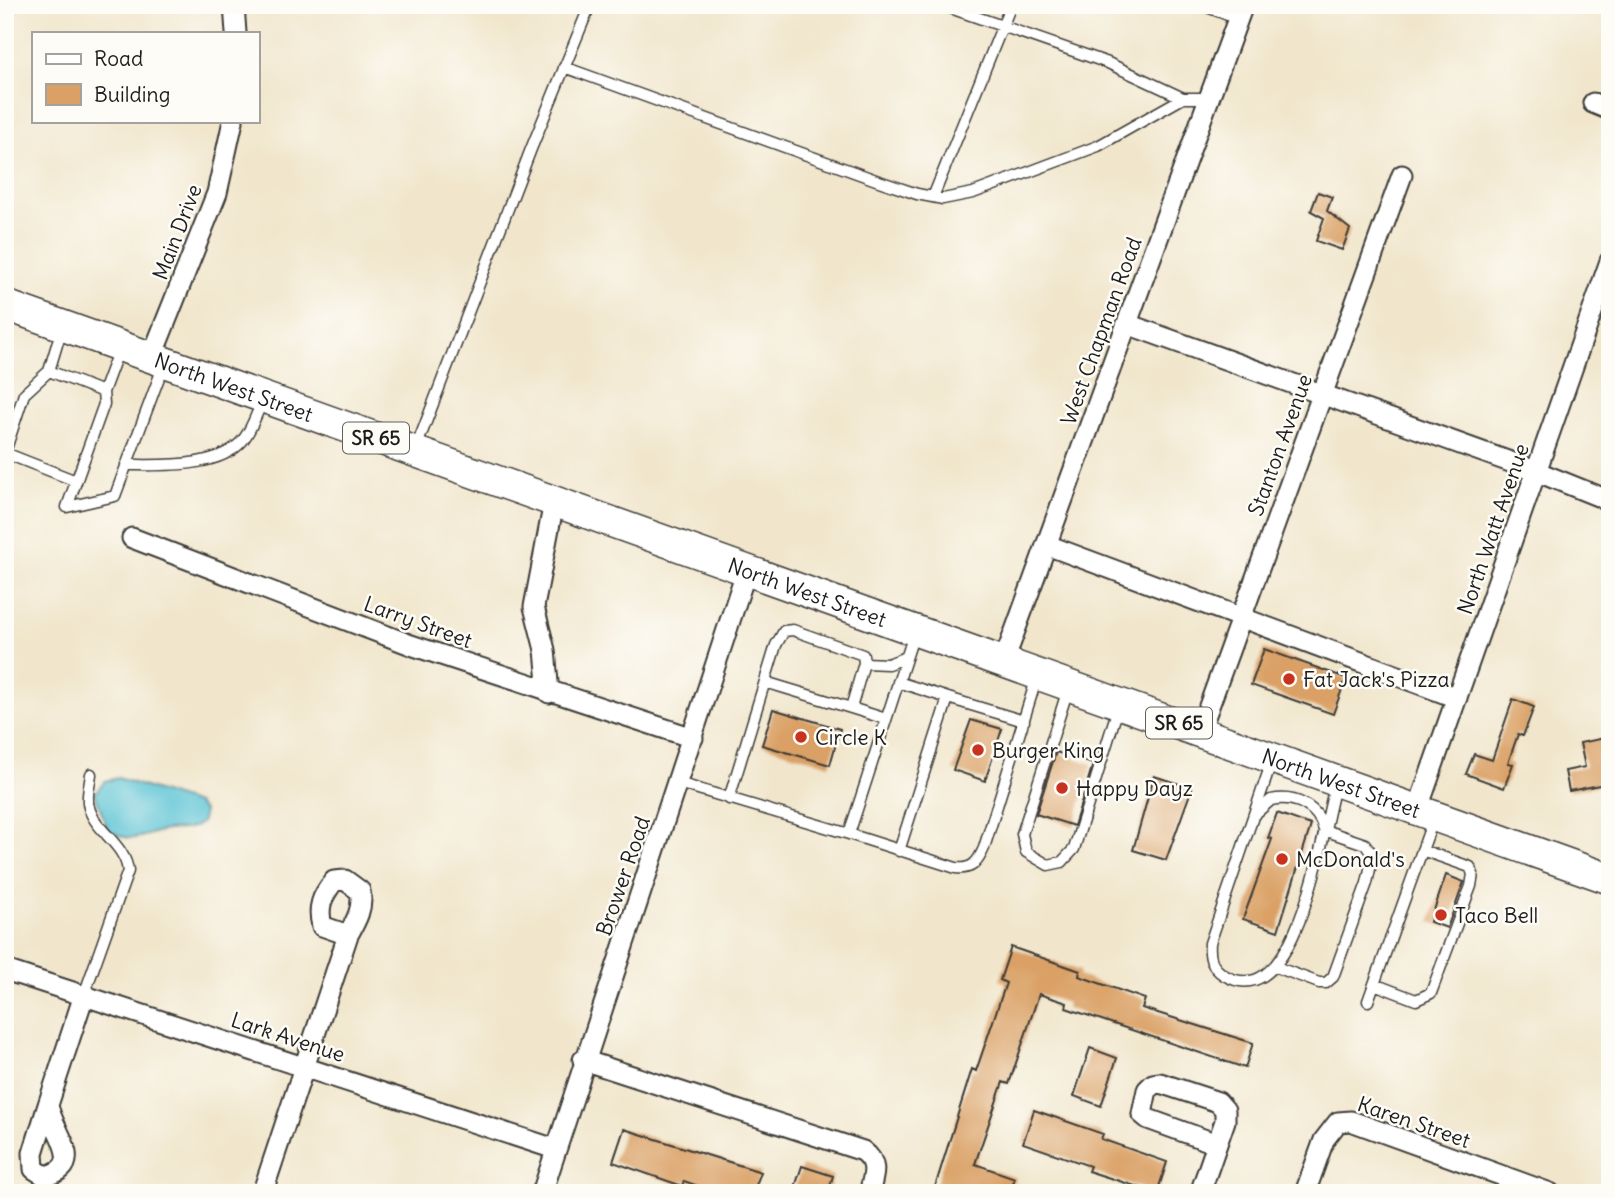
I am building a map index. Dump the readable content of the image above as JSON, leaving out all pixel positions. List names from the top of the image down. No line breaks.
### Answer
{"streets":{"main road":["North West Street","SR 65"],"street":["Main Drive","West Chapman Road","Stanton Avenue","North Watt Avenue","Larry Street","Brower Road","Lark Avenue","Karen Street"]},"crossings":[["Main Drive","North West Street"],["West Chapman Road","North West Street"],["North West Street","Stanton Avenue"],["North West Street","North Watt Avenue"],["North West Street","Brower Road"],["Larry Street","Brower Road"],["Brower Road","Lark Avenue"]],"places":["Fat Jack's Pizza","Circle K","Burger King","Happy Dayz","McDonald's","Taco Bell"],"legend":["Road","Building"]}
